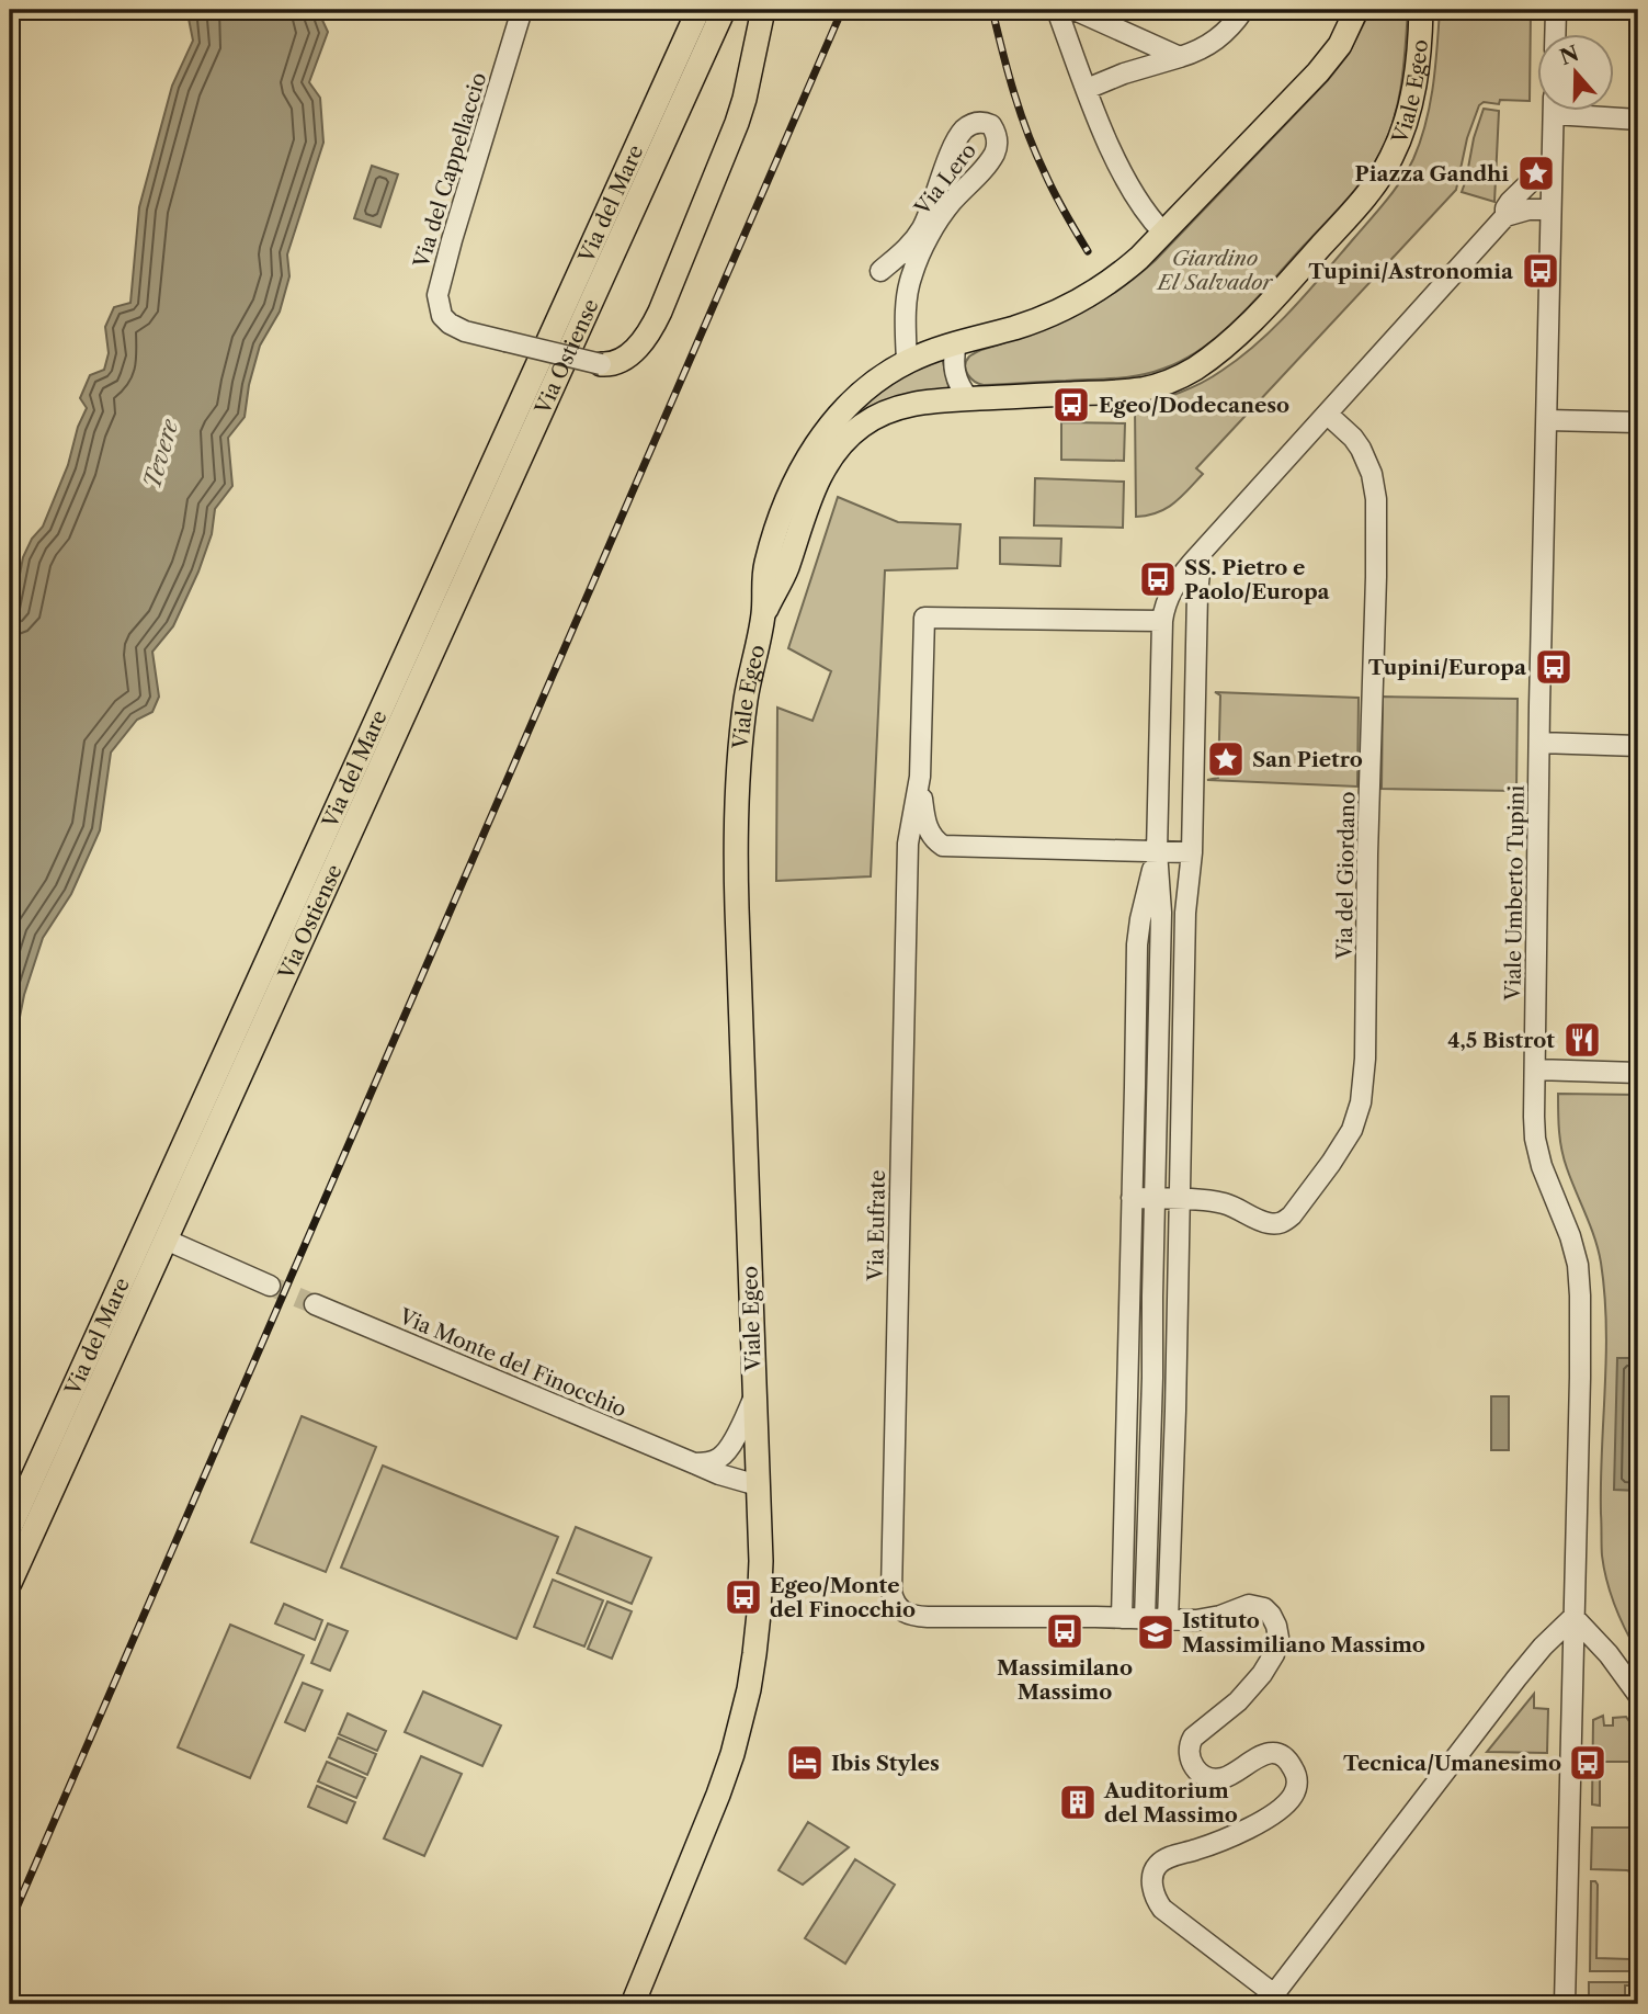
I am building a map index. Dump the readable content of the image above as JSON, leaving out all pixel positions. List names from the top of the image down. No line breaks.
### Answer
{"streets":{"main road":["Viale Egeo","Via del Mare","Via Ostiense"],"street":["Via del Cappellaccio","Via Lero","Via del Giordano","Viale Umberto Tupini","Via Eufrate","Via Monte del Finocchio"]},"crossings":[["Viale Egeo","Via Lero"],["Viale Egeo","Via Monte del Finocchio"]],"water":["Tevere"],"parks":["Giardino El Salvador"],"places":{"place":["Piazza Gandhi","San Pietro"],"bus stop":["Tupini/Astronomia","Egeo/Dodecaneso","SS. Pietro e Paolo/Europa","Tupini/Europa","Egeo/Monte del Finocchio","Massimilano Massimo","Tecnica/Umanesimo"],"restaurant":["4,5 Bistrot"],"school or university":["Istituto Massimiliano Massimo"],"hotel":["Ibis Styles"],"building":["Auditorium del Massimo"]},"north":"top"}
